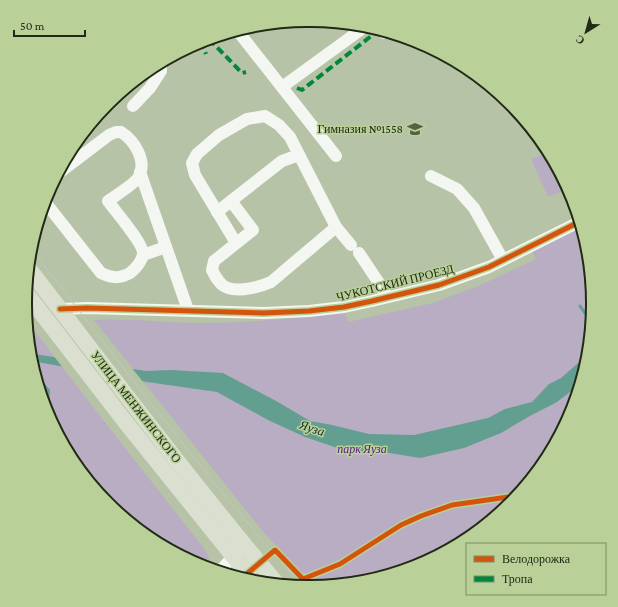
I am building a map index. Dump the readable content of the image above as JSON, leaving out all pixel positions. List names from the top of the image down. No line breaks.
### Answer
{"streets":{"main road":["УЛИЦА МЕНЖИНСКОГО"],"street":["ЧУКОТСКИЙ ПРОЕЗД"]},"crossings":[["ЧУКОТСКИЙ ПРОЕЗД","УЛИЦА МЕНЖИНСКОГО"]],"water":["Яуза"],"parks":["парк Яуза"],"places":{"school or university":["Гимназия №1558"]},"legend":["Велодорожка","Тропа"],"scale_bar":"50 m","north":"bottom left"}
